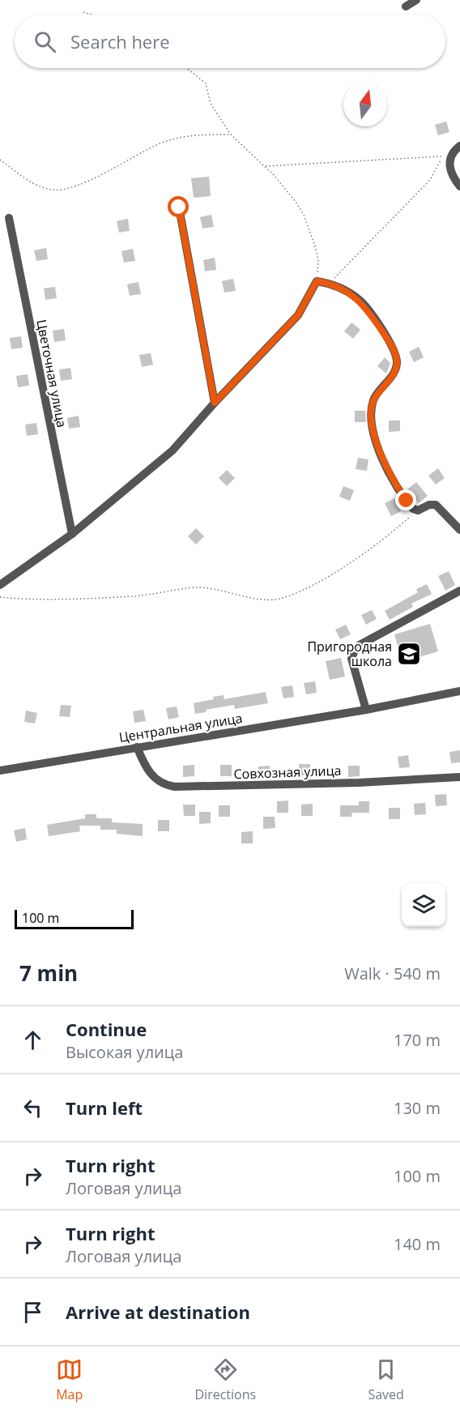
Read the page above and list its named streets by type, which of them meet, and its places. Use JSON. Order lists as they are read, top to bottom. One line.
{"streets":{"street":["Цветочная улица","Центральная улица","Совхозная улица"]},"crossings":[["Центральная улица","Совхозная улица"]],"places":{"school or university":["Пригородная школа"]},"scale_bar":"100 m","north":"top","page":{"search":"Search here","scale":"100 m","heading":["7 min","Walk · 540 m"],"list":[["Continue","Высокая улица","170 m"],["Turn left","130 m"],["Turn right","Логовая улица","100 m"],["Turn right","Логовая улица","140 m"],"Arrive at destination"],"nav":["Map","Directions","Saved"]}}
